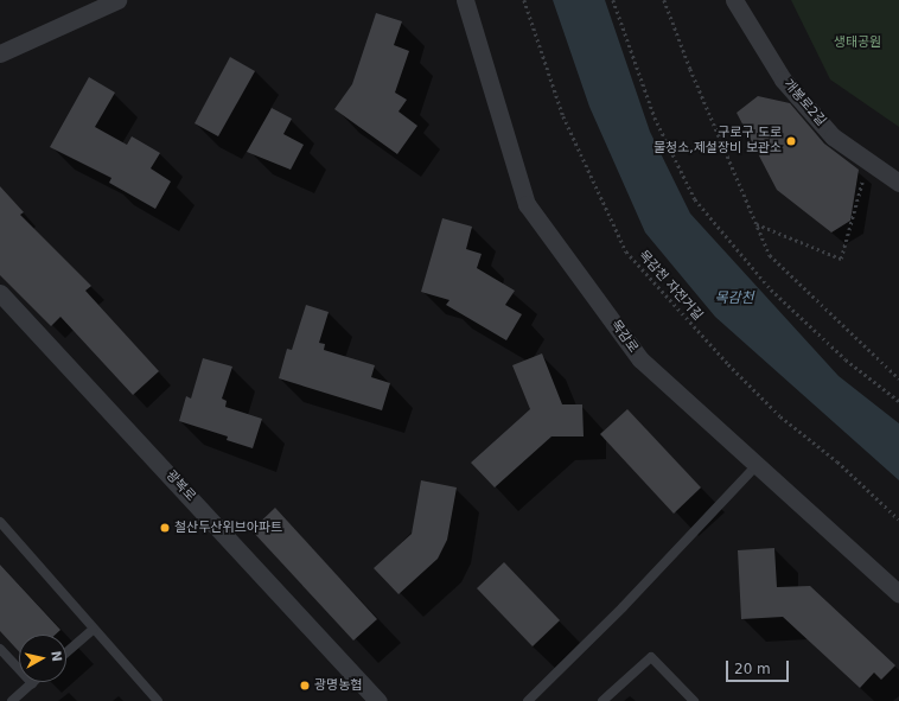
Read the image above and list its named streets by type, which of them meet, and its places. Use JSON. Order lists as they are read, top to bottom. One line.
{"streets":{"street":["개봉로2길","목감로","광복로"],"path":["목감천 자전거길"]},"water":["목감천"],"parks":["생태공원"],"places":["구로구 도로 물청소,제설장비 보관소","철산두산위브아파트","광명농협"],"scale_bar":"20 m","north":"right"}
